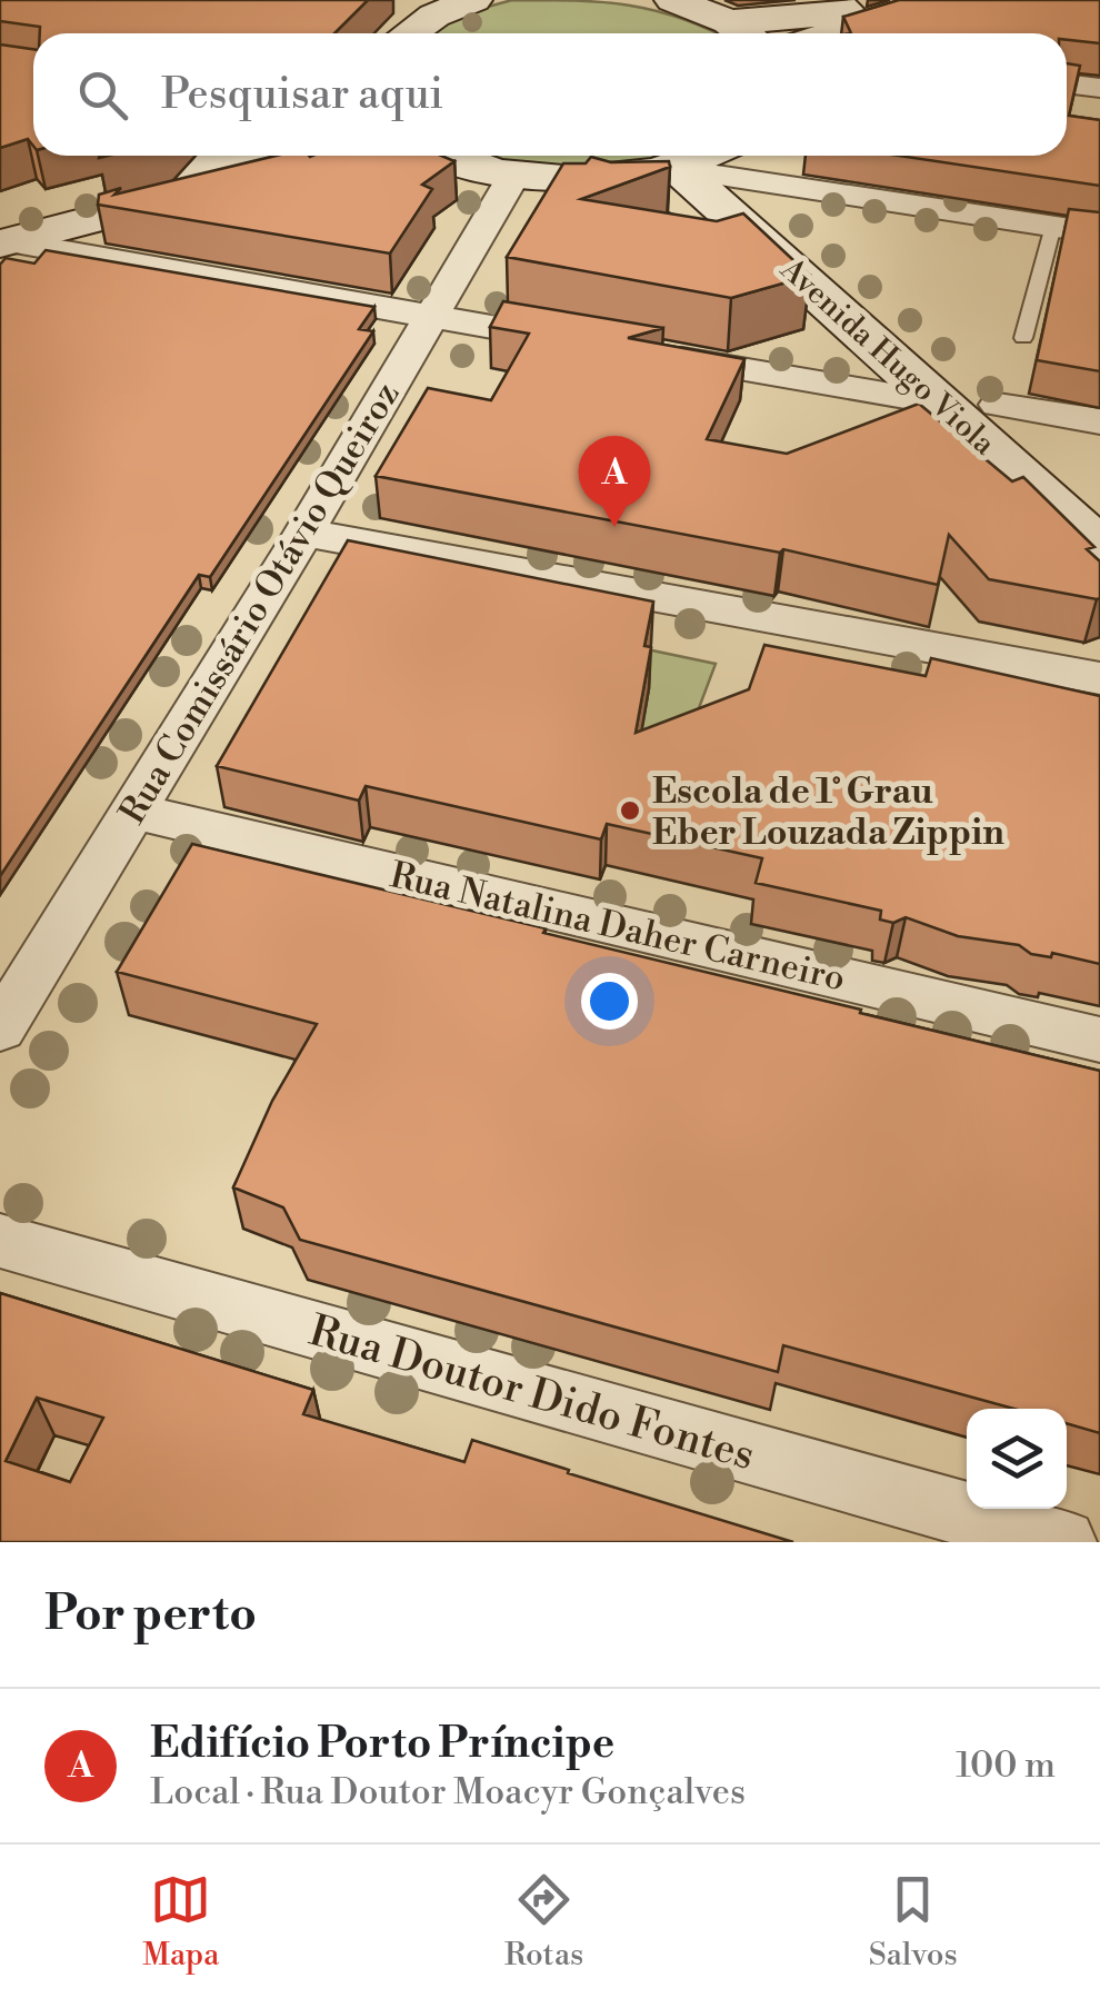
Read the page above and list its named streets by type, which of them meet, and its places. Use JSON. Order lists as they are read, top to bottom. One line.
{"streets":{"street":["Avenida Hugo Viola","Rua Comissário Otávio Queiroz","Rua Natalina Daher Carneiro","Rua Doutor Dido Fontes"]},"crossings":[["Rua Comissário Otávio Queiroz","Rua Natalina Daher Carneiro"]],"places":["Escola de 1˚ Grau Eber Louzada Zippin"],"page":{"search":"Pesquisar aqui","pins":"A","heading":"Por perto","list":[{"mark":"A","name":"Edifício Porto Príncipe","note":"Local · Rua Doutor Moacyr Gonçalves","value":"100 m"}],"nav":["Mapa","Rotas","Salvos"]}}
